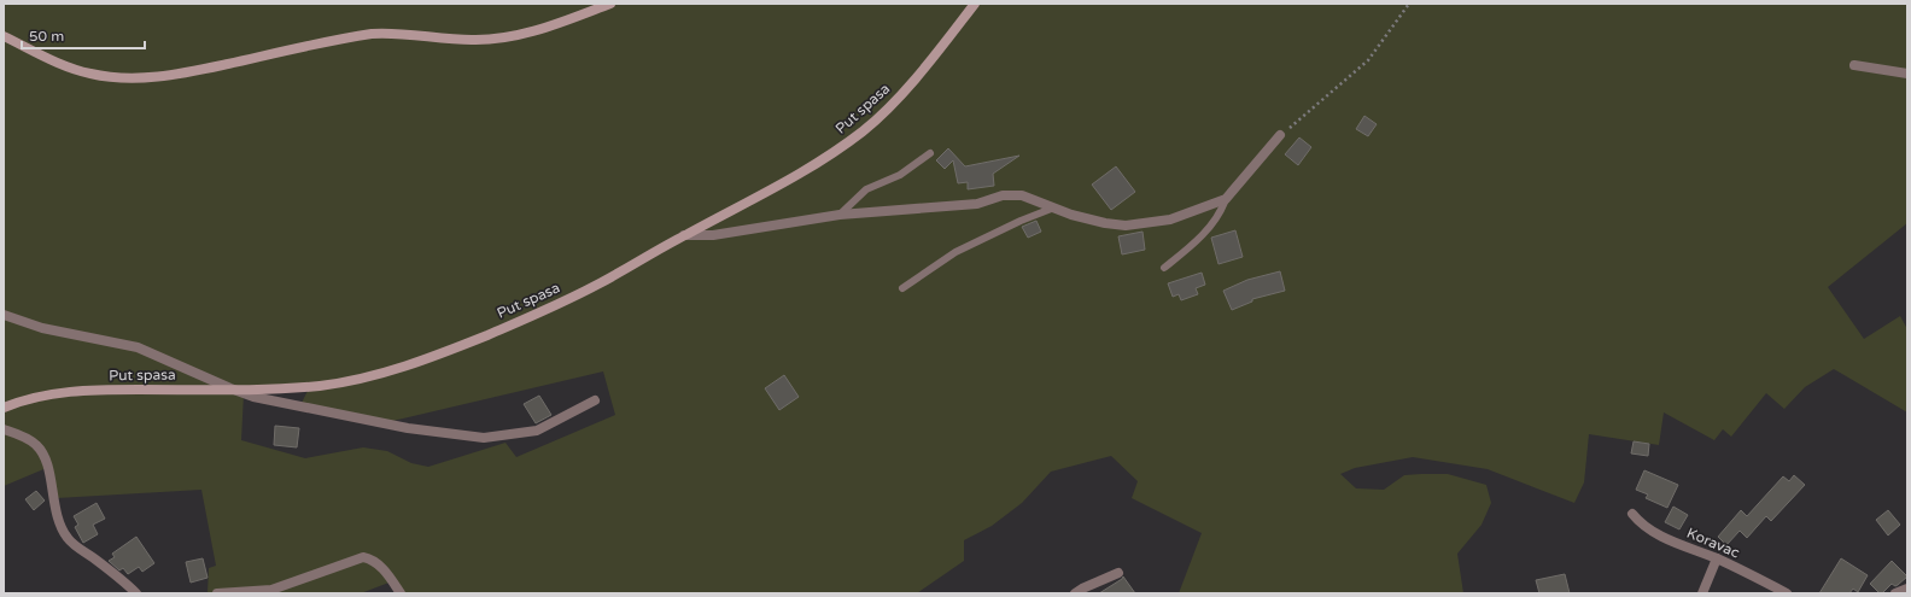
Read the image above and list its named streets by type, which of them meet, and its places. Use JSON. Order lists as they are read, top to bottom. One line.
{"streets":{"street":["Put spasa","Koravac"]},"scale_bar":"50 m"}
